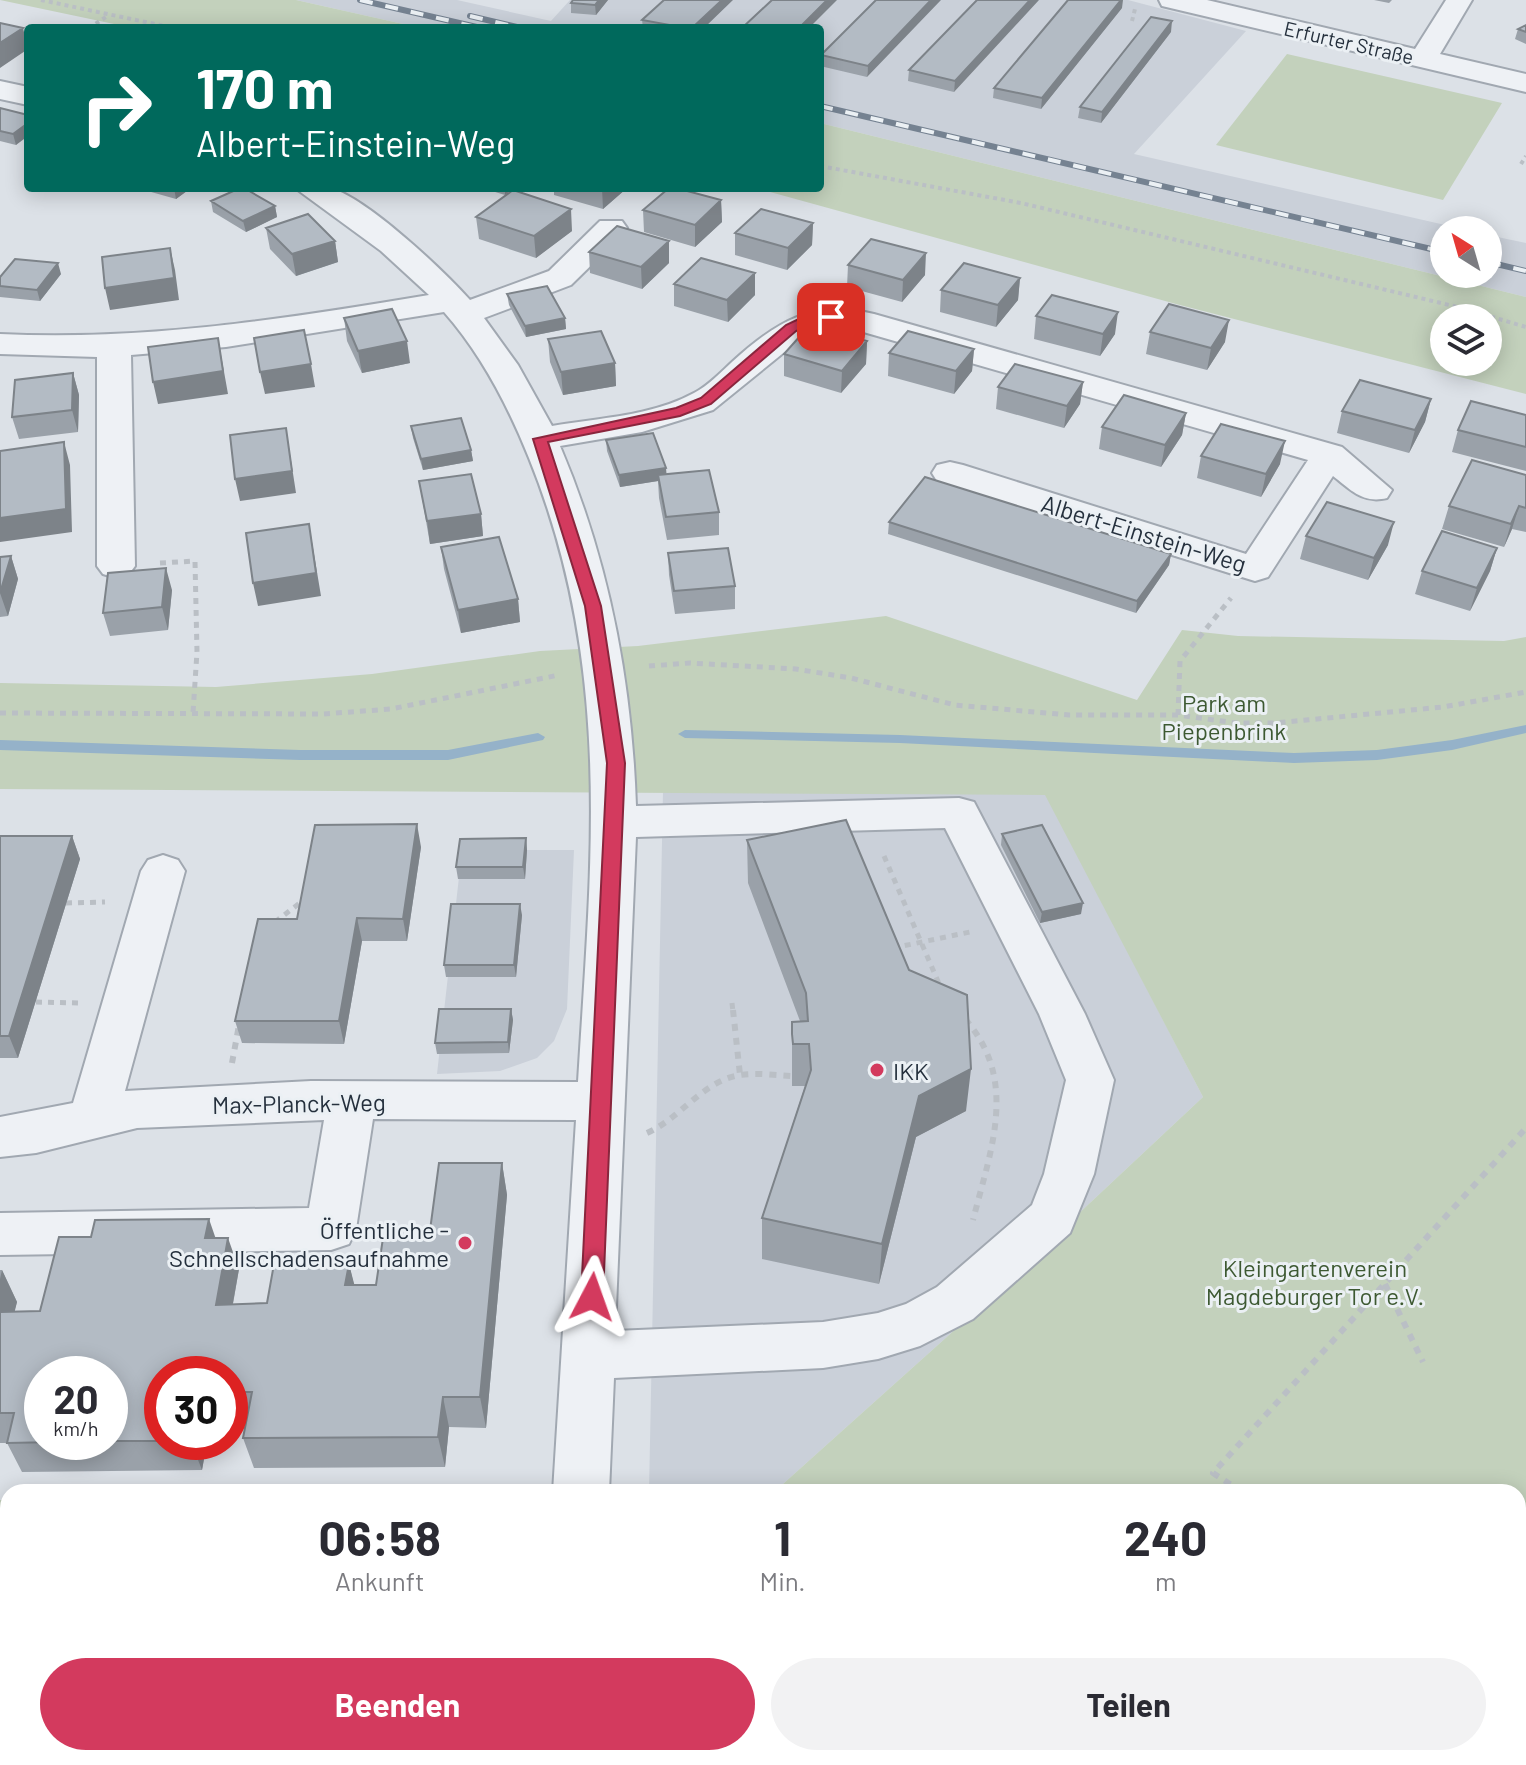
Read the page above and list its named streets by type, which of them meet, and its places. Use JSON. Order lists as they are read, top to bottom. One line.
{"streets":{"street":["Erfurter Straße","Albert-Einstein-Weg","Max-Planck-Weg"]},"parks":["Park am Piepenbrink","Kleingartenverein Magdeburger Tor e.V."],"places":["IKK","Öffentliche - Schnellschadensaufnahme"],"north":"top left","page":{"turn":["170 m","Albert-Einstein-Weg"],"speed":"20 km/h","limit":"30","eta":["06:58","Ankunft","1","Min.","240","m"],"buttons":["Beenden","Teilen"]}}
